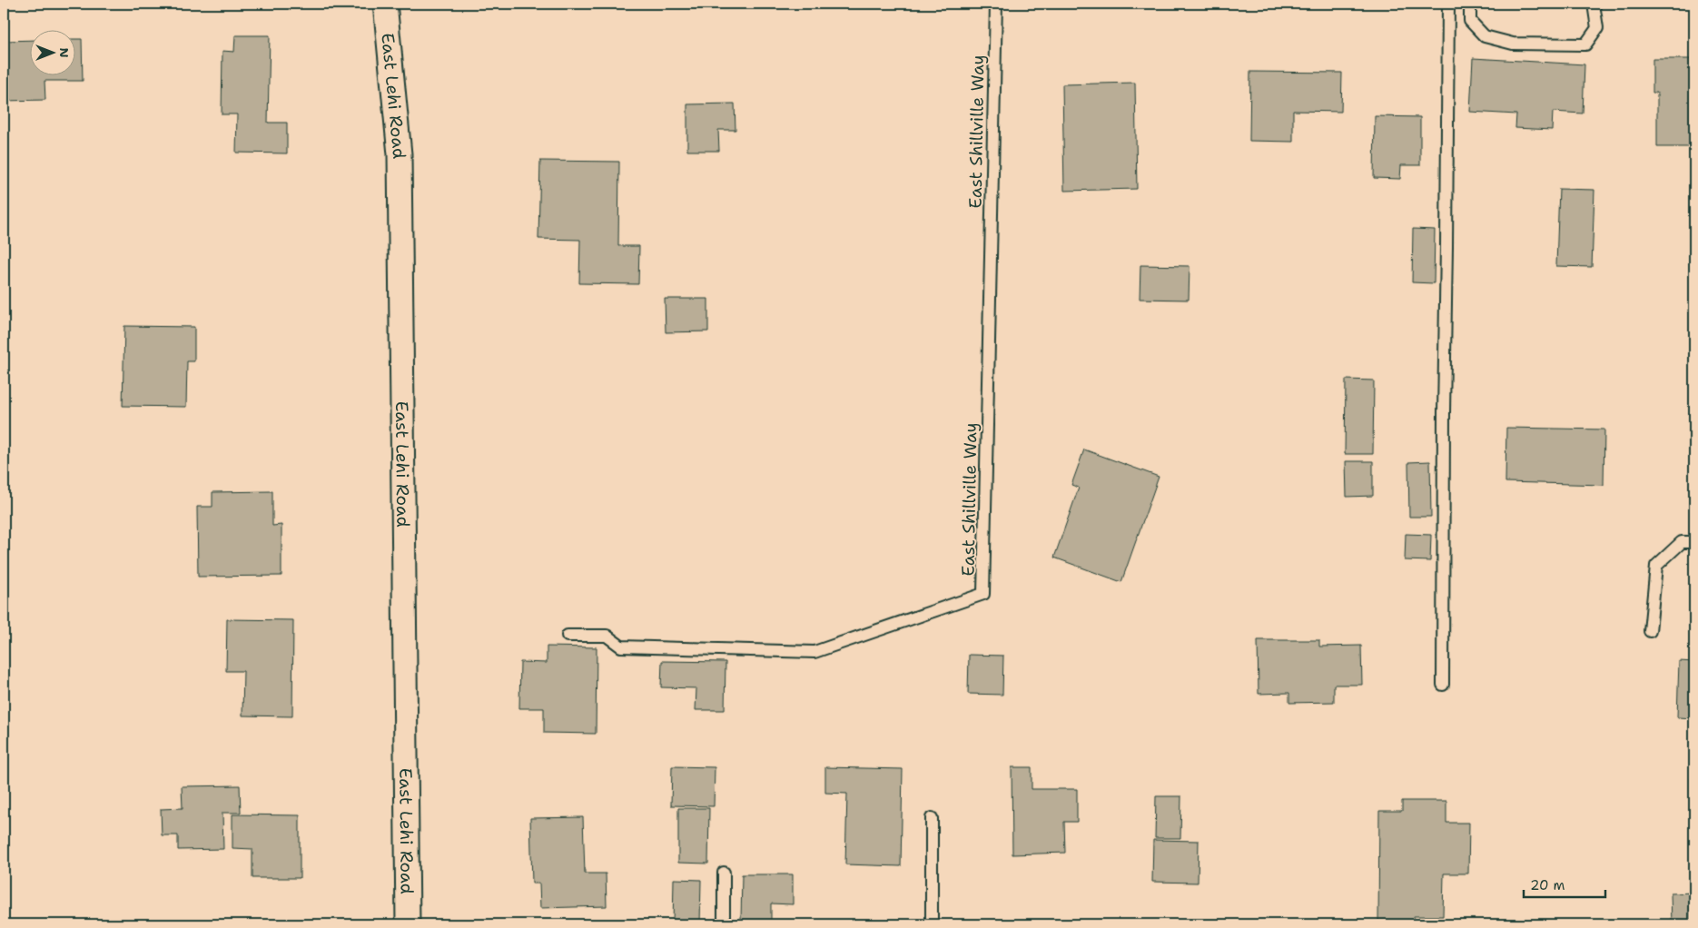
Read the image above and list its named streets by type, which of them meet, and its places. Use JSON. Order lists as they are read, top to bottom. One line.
{"streets":{"street":["East Lehi Road"],"lane":["East Shillville Way"]},"scale_bar":"20 m","north":"right"}
